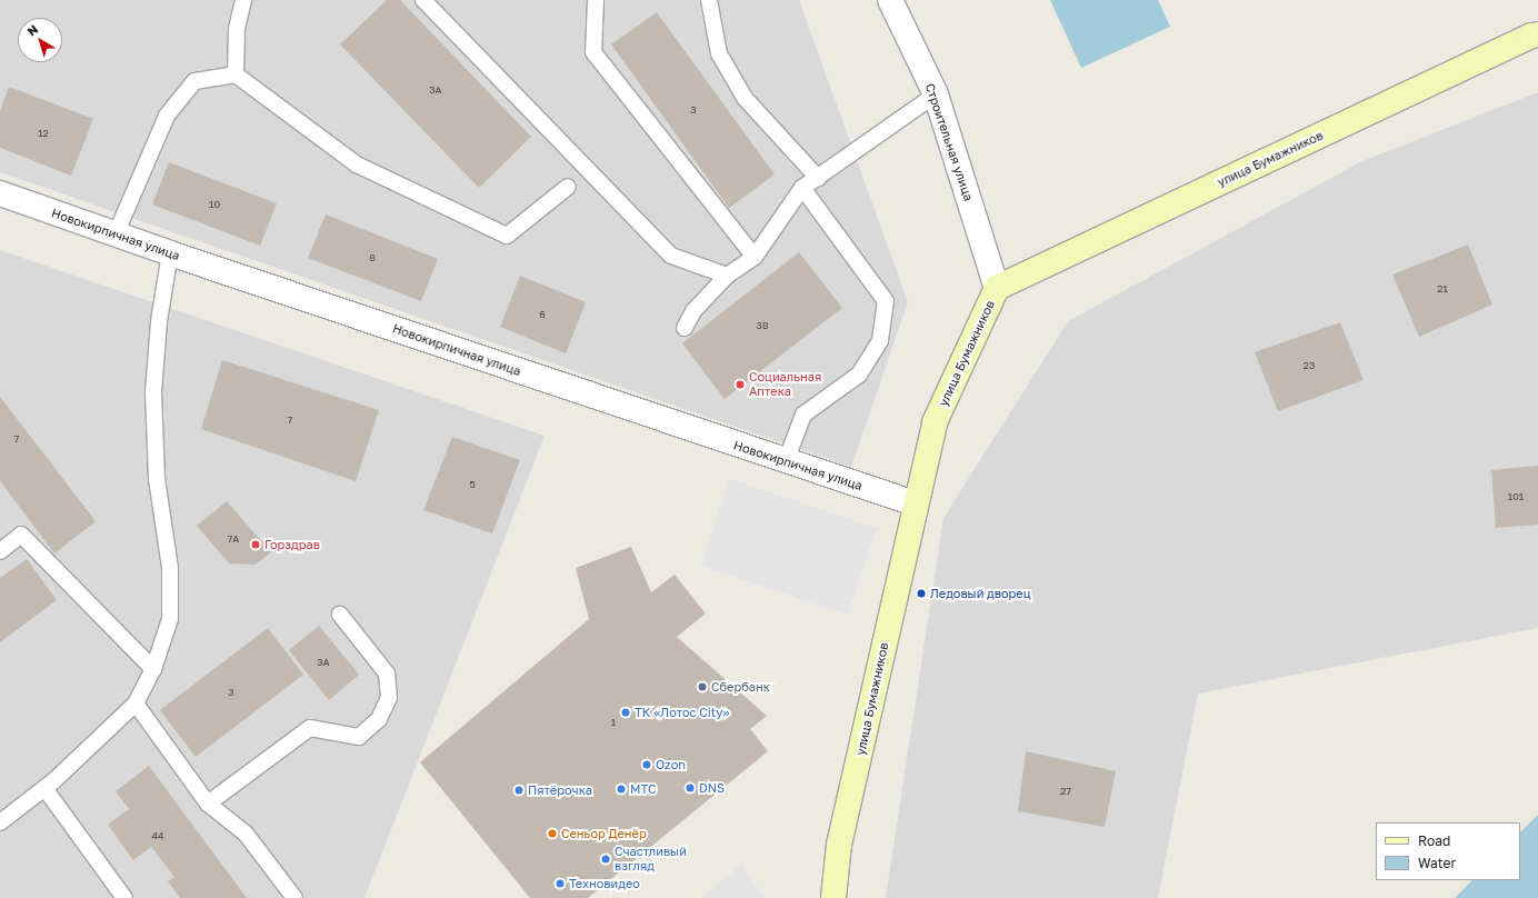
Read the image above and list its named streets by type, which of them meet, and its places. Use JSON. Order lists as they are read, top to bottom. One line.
{"streets":{"street":["Строительная улица","улица Бумажников","Новокирпичная улица"]},"crossings":[["Строительная улица","улица Бумажников"],["улица Бумажников","Новокирпичная улица"]],"places":["Социальная Аптека","Горздрав","Ледовый дворец","Сбербанк","ТК «Лотос City»","Ozon","DNS","МТС","Пятёрочка","Сеньор Денёр","Счастливый взгляд","Техновидео"],"house_numbers":["3А","3","12","10","8","21","6","38","23","7","7","5","101","7А","3А","3","1","27","44"],"legend":["Road","Water"],"north":"top left"}
